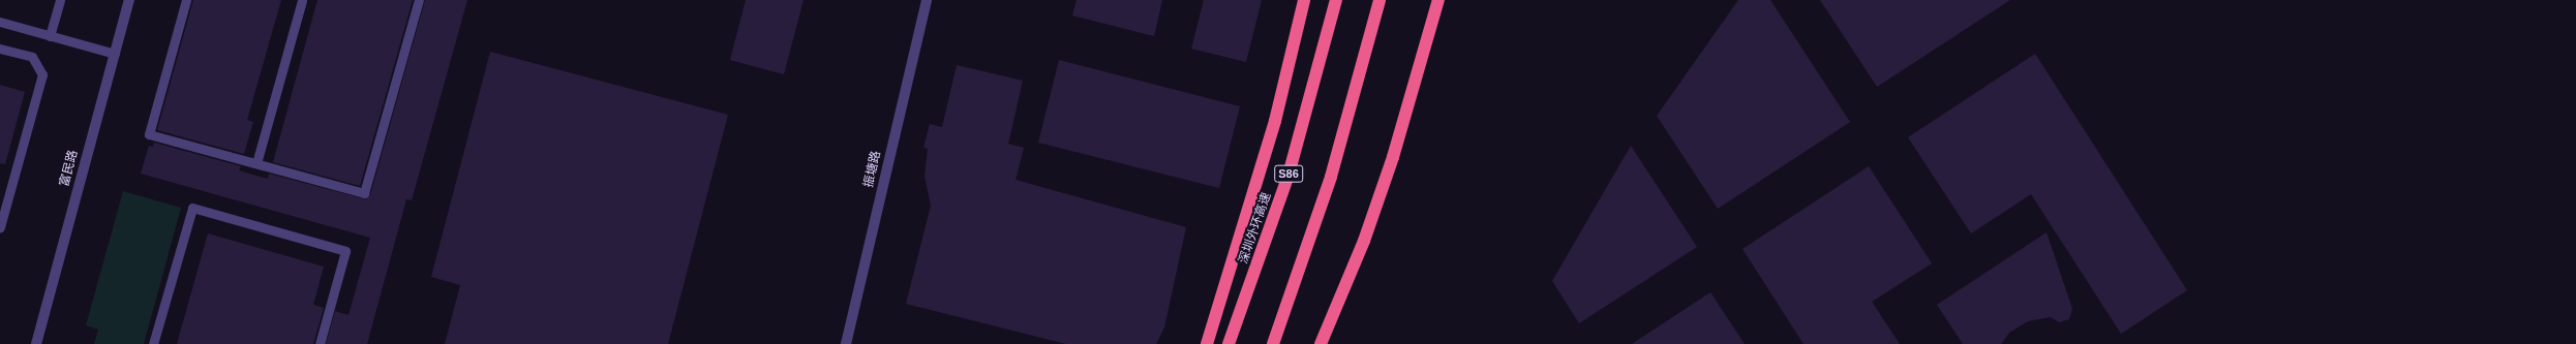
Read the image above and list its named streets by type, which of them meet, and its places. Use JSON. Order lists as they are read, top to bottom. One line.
{"streets":{"highway":["S86","深圳外环高速"],"street":["富民路","振塘路"]}}
